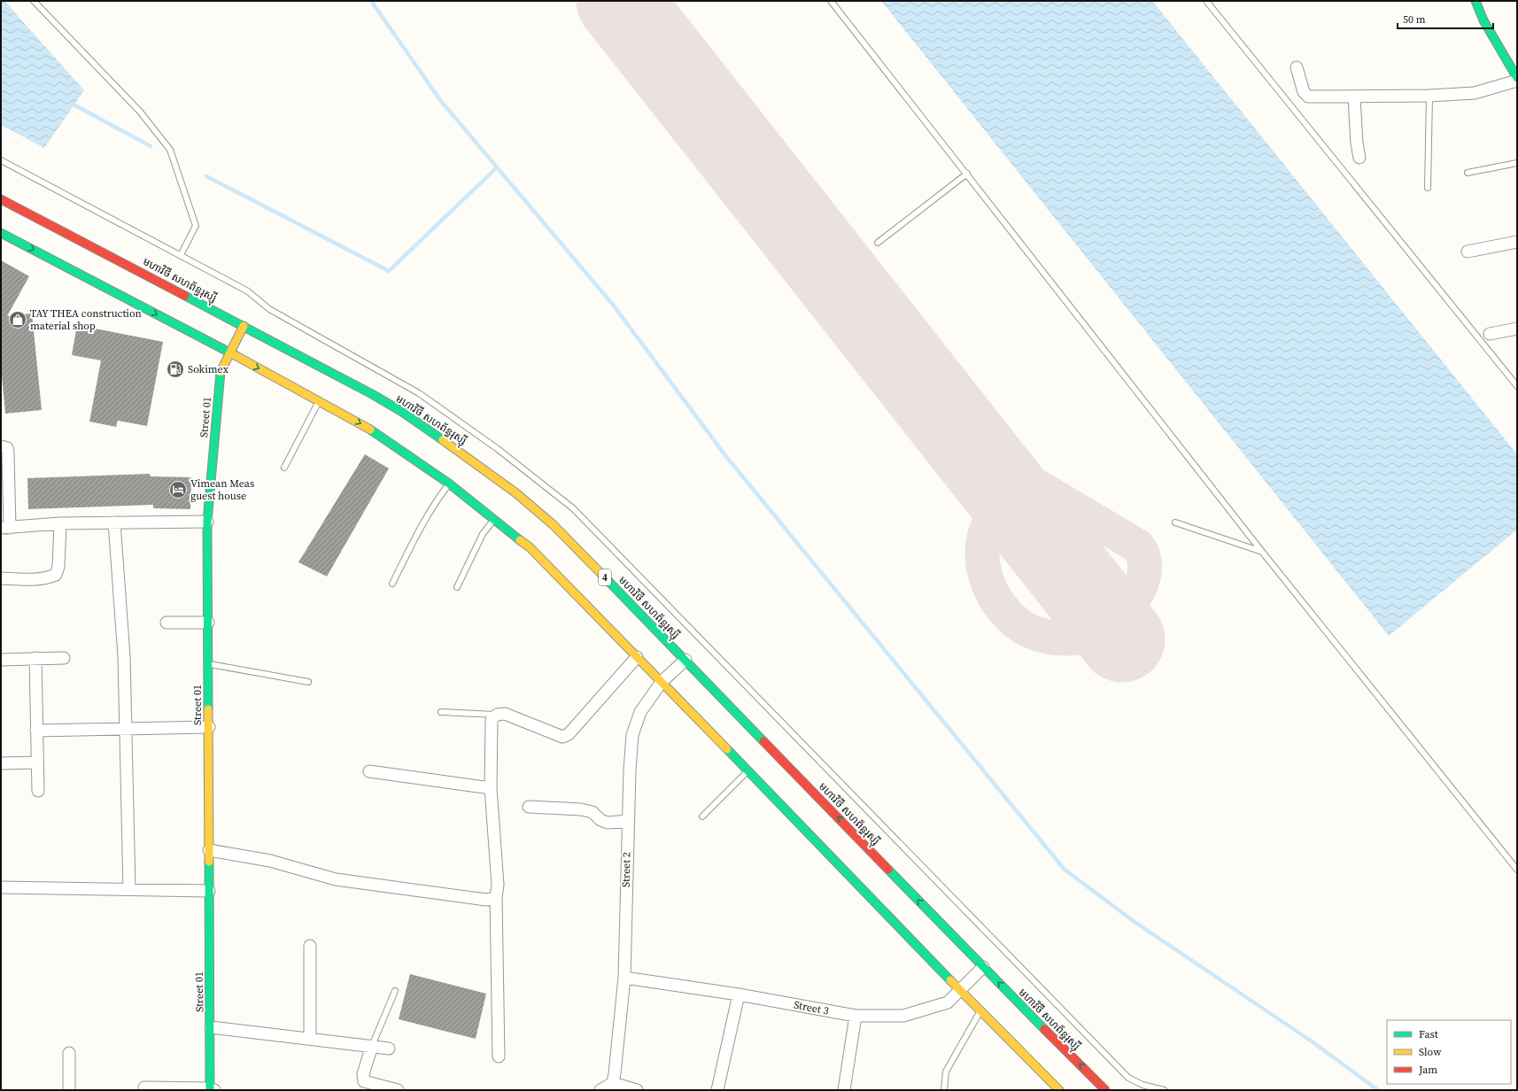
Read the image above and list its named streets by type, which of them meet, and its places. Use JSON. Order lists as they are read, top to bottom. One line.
{"streets":{"main road":["មហាវិថី សហព័ន្ធរុស្ស៊ី","Street 01","4"],"street":["Street 2","Street 3"]},"crossings":[["មហាវិថី សហព័ន្ធរុស្ស៊ី","Street 01"],["មហាវិថី សហព័ន្ធរុស្ស៊ី","Street 2"],["មហាវិថី សហព័ន្ធរុស្ស៊ី","Street 3"],["Street 2","Street 3"]],"places":{"shop":["TAY THEA construction material shop"],"fuel station":["Sokimex"],"hotel":["Vimean Meas guest house"]},"legend":["Fast","Slow","Jam"],"scale_bar":"50 m"}
